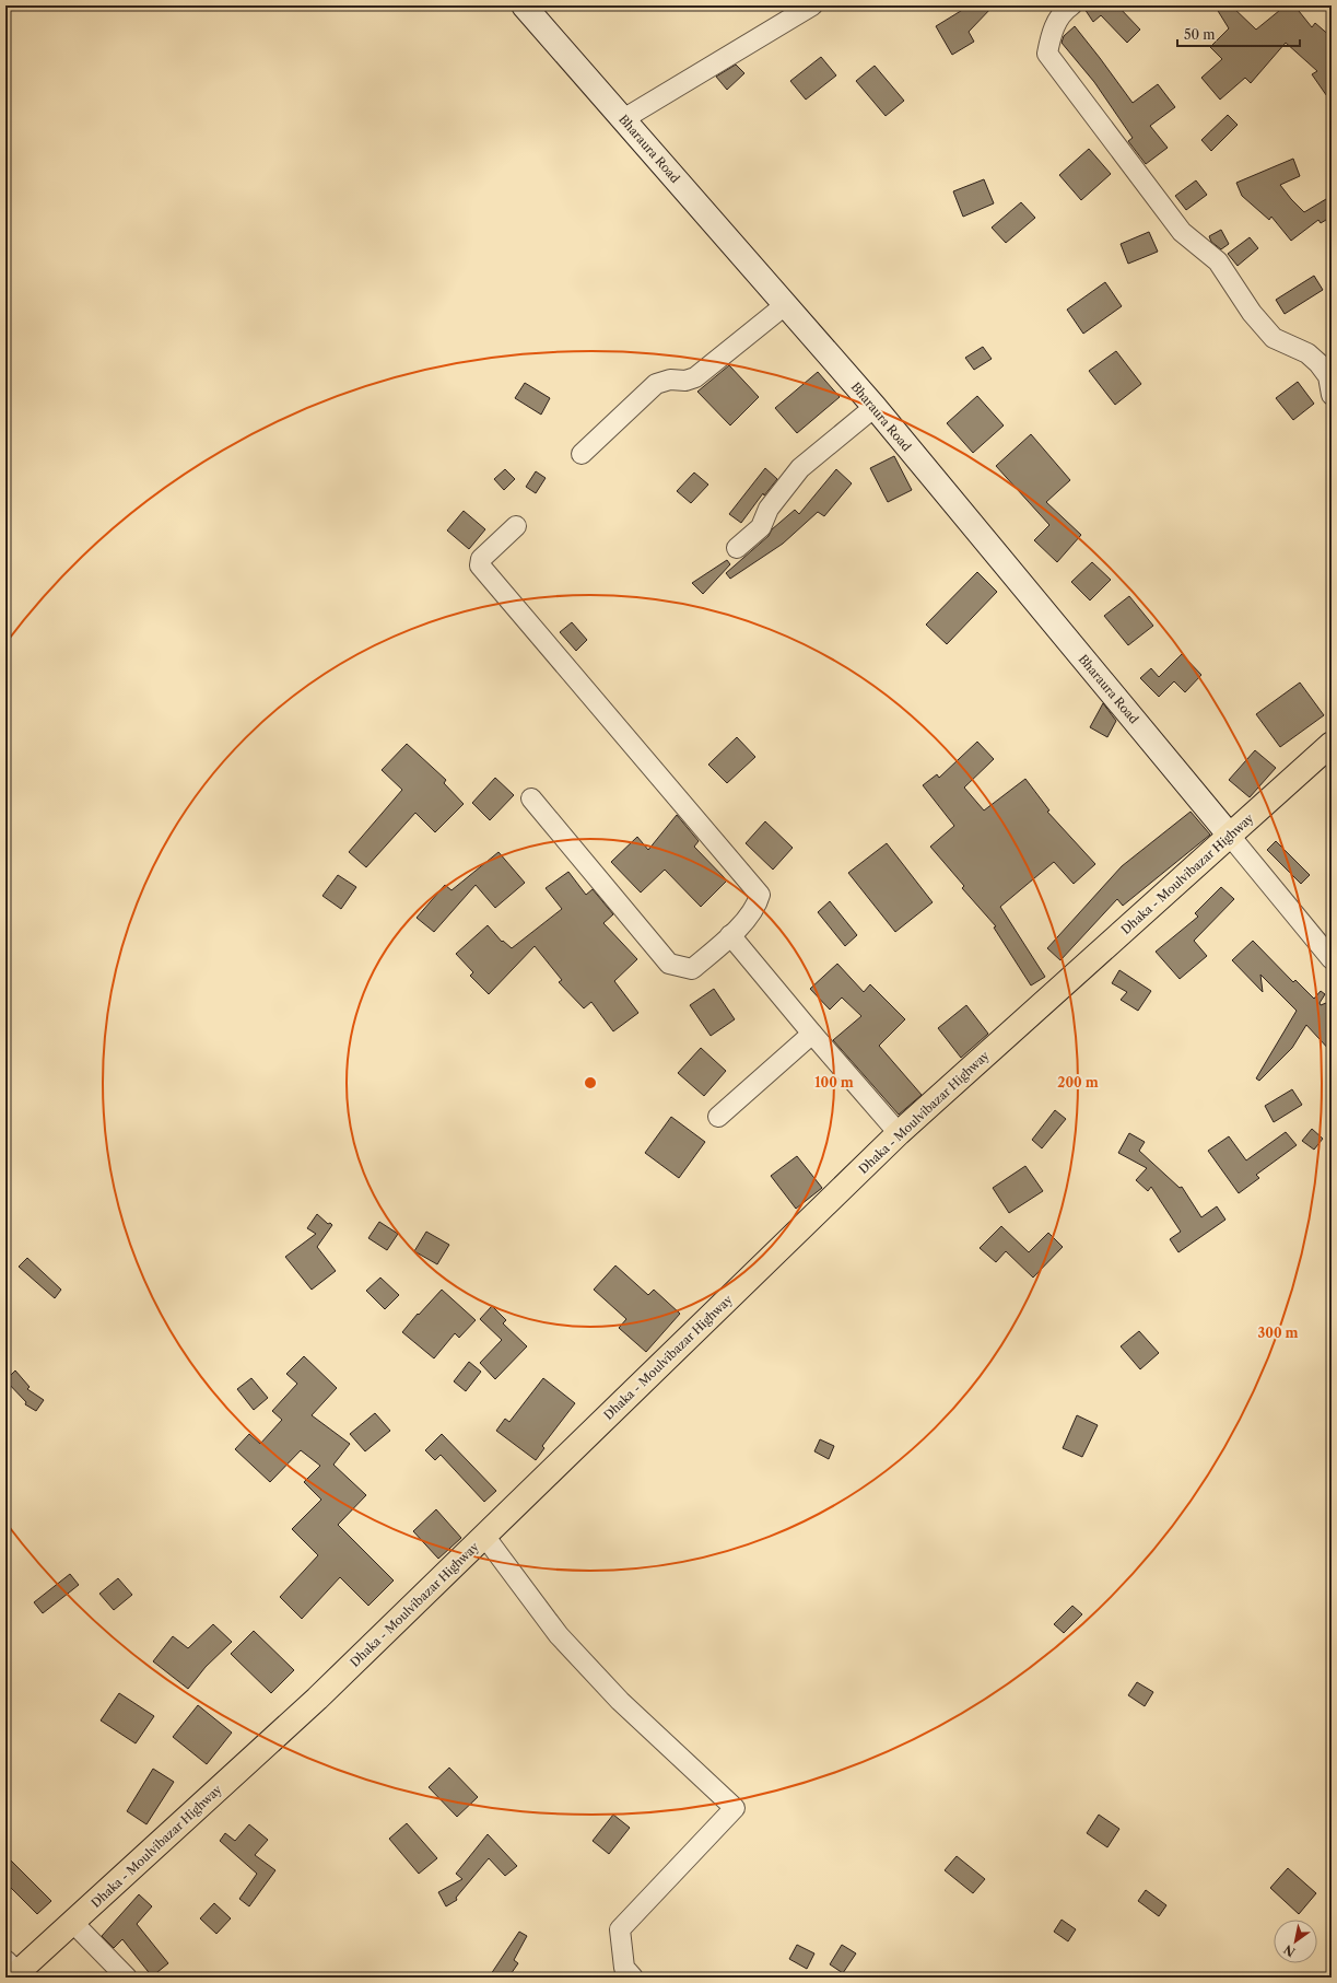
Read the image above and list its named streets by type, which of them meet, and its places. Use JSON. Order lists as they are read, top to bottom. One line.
{"streets":{"highway":["Dhaka - Moulvibazar Highway"],"main road":["Bharaura Road"]},"crossings":[["Bharaura Road","Dhaka - Moulvibazar Highway"]],"scale_bar":"50 m","north":"bottom left","rings":["100 m","200 m","300 m"]}
